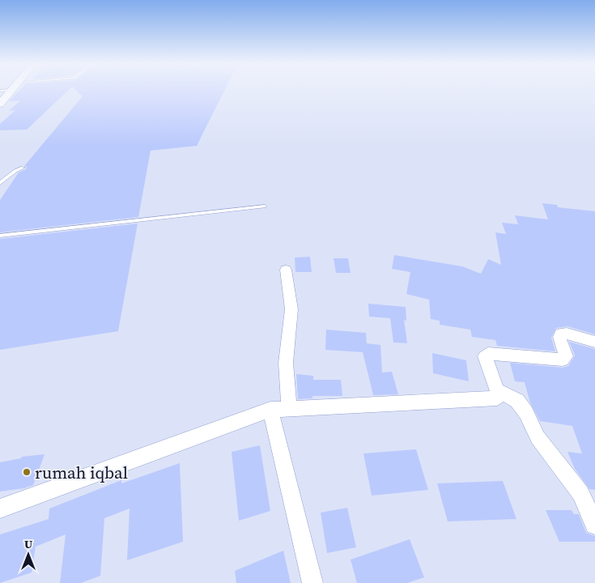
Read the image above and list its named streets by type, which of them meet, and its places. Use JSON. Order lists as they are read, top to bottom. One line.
{"places":["rumah iqbal"],"north":"top"}
